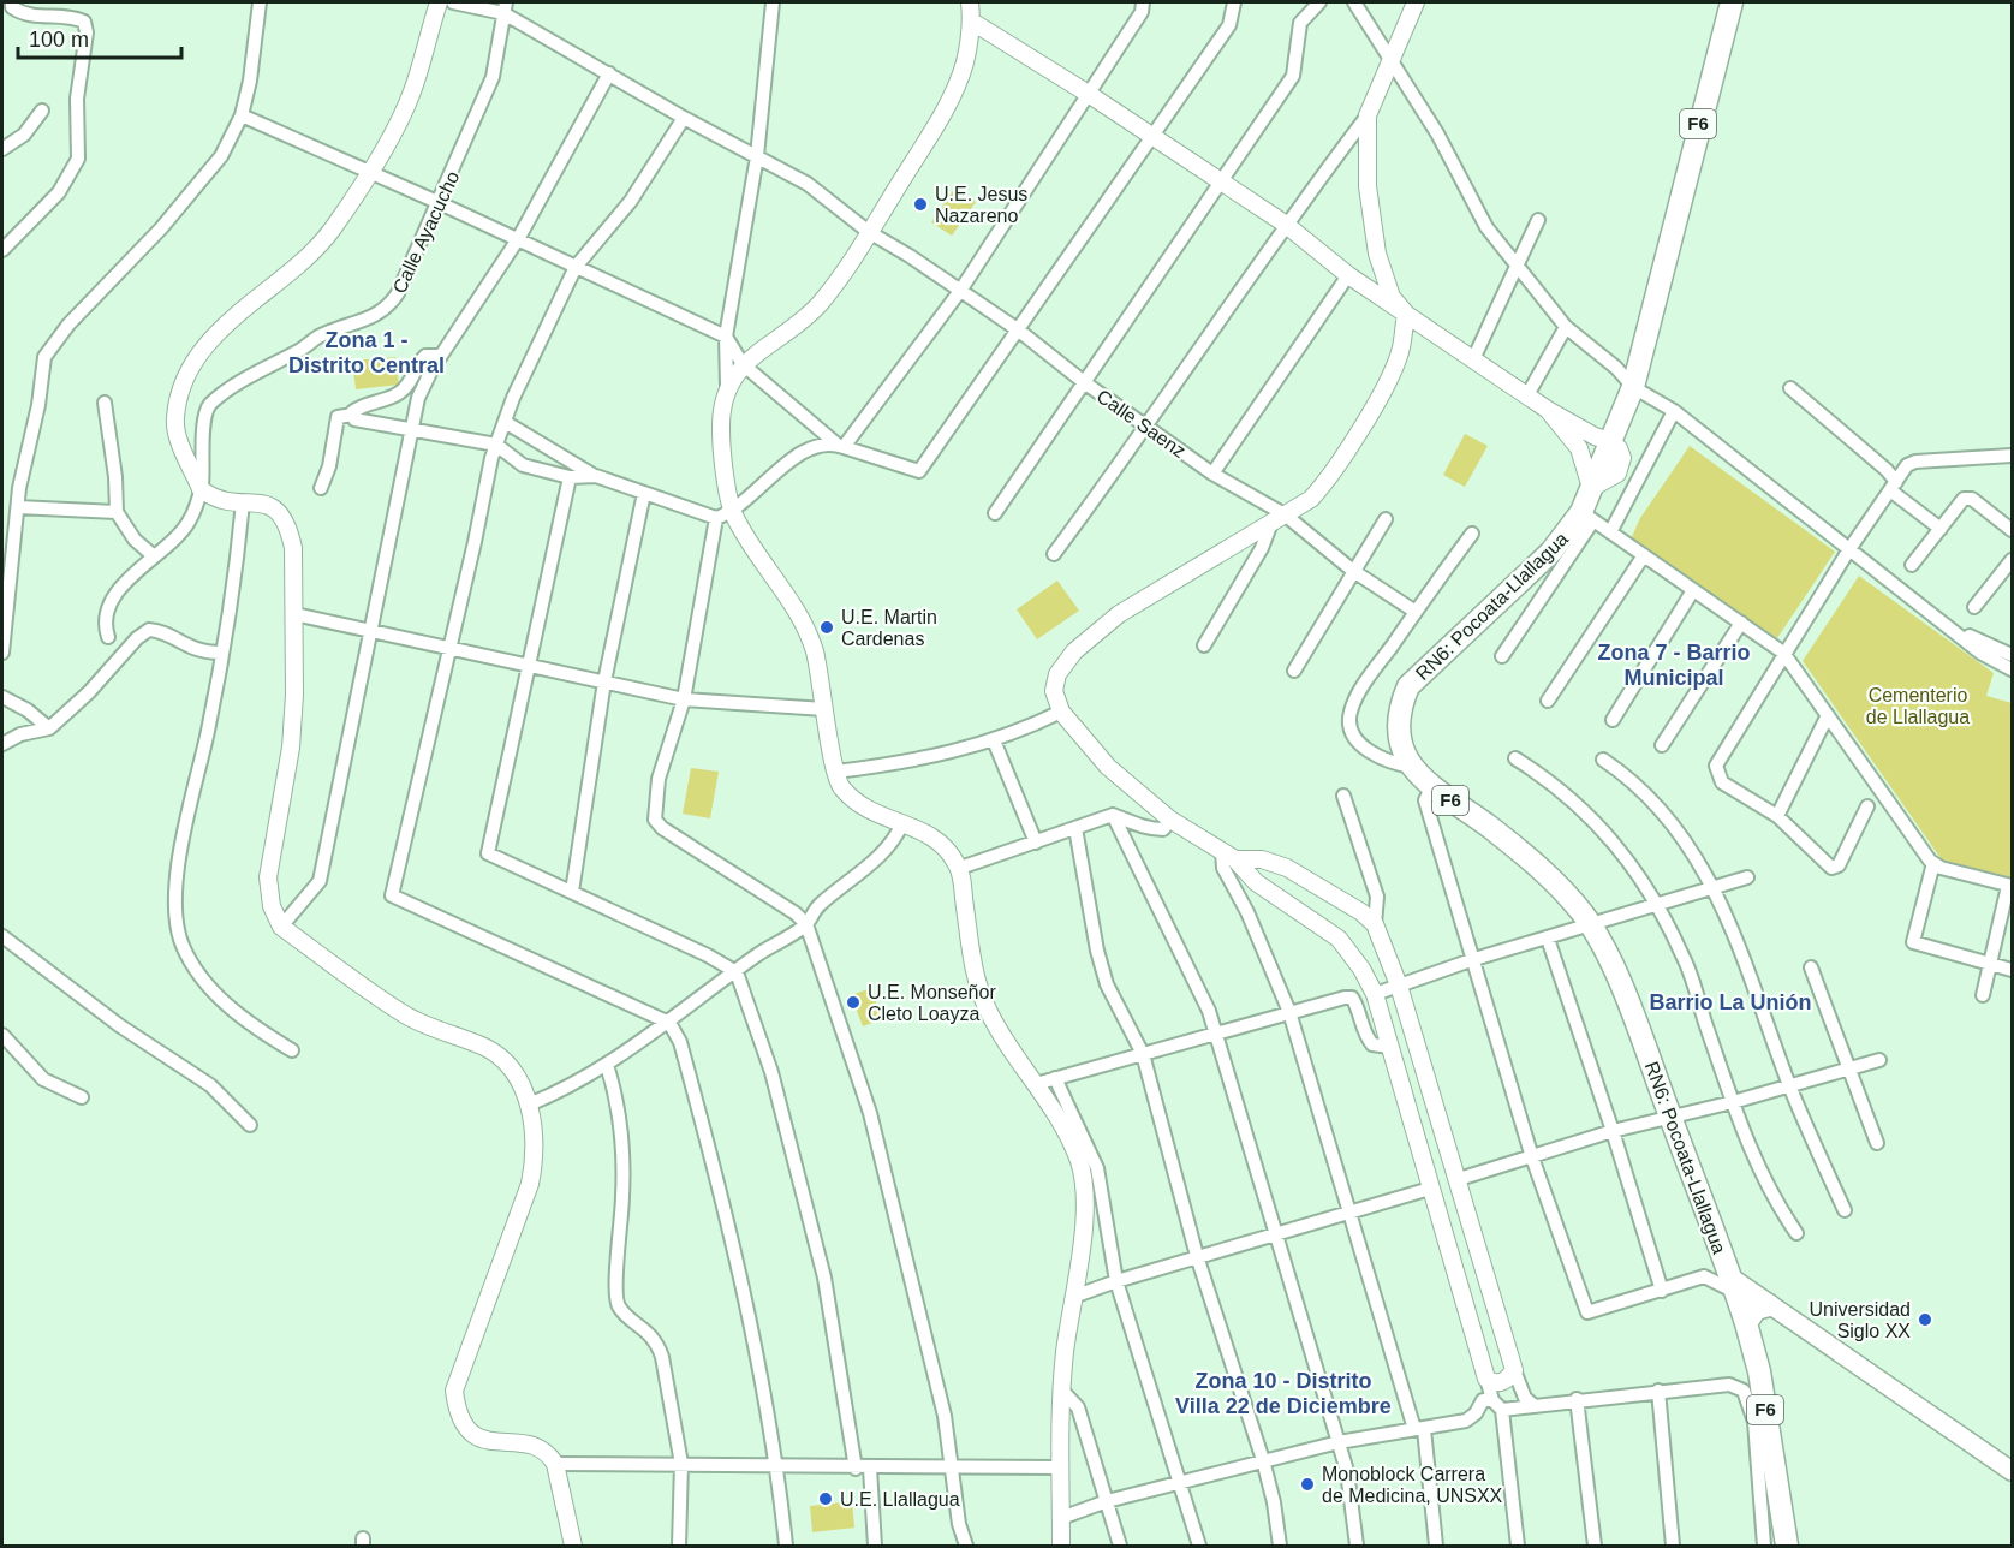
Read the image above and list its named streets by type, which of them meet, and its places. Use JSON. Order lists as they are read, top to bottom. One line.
{"streets":{"highway":["F6","RN6: Pocoata-Llallagua"],"street":["Calle Ayacucho","Calle Saenz"]},"crossings":[["Calle Ayacucho","Calle Saenz"]],"districts":["Zona 1 - Distrito Central","Zona 7 - Barrio Municipal","Barrio La Unión","Zona 10 - Distrito Villa 22 de Diciembre"],"parks":["Cementerio de Llallagua"],"places":["U.E. Jesus Nazareno","U.E. Martin Cardenas","U.E. Monseñor Cleto Loayza","Universidad Siglo XX","Monoblock Carrera de Medicina, UNSXX","U.E. Llallagua"],"scale_bar":"100 m"}
